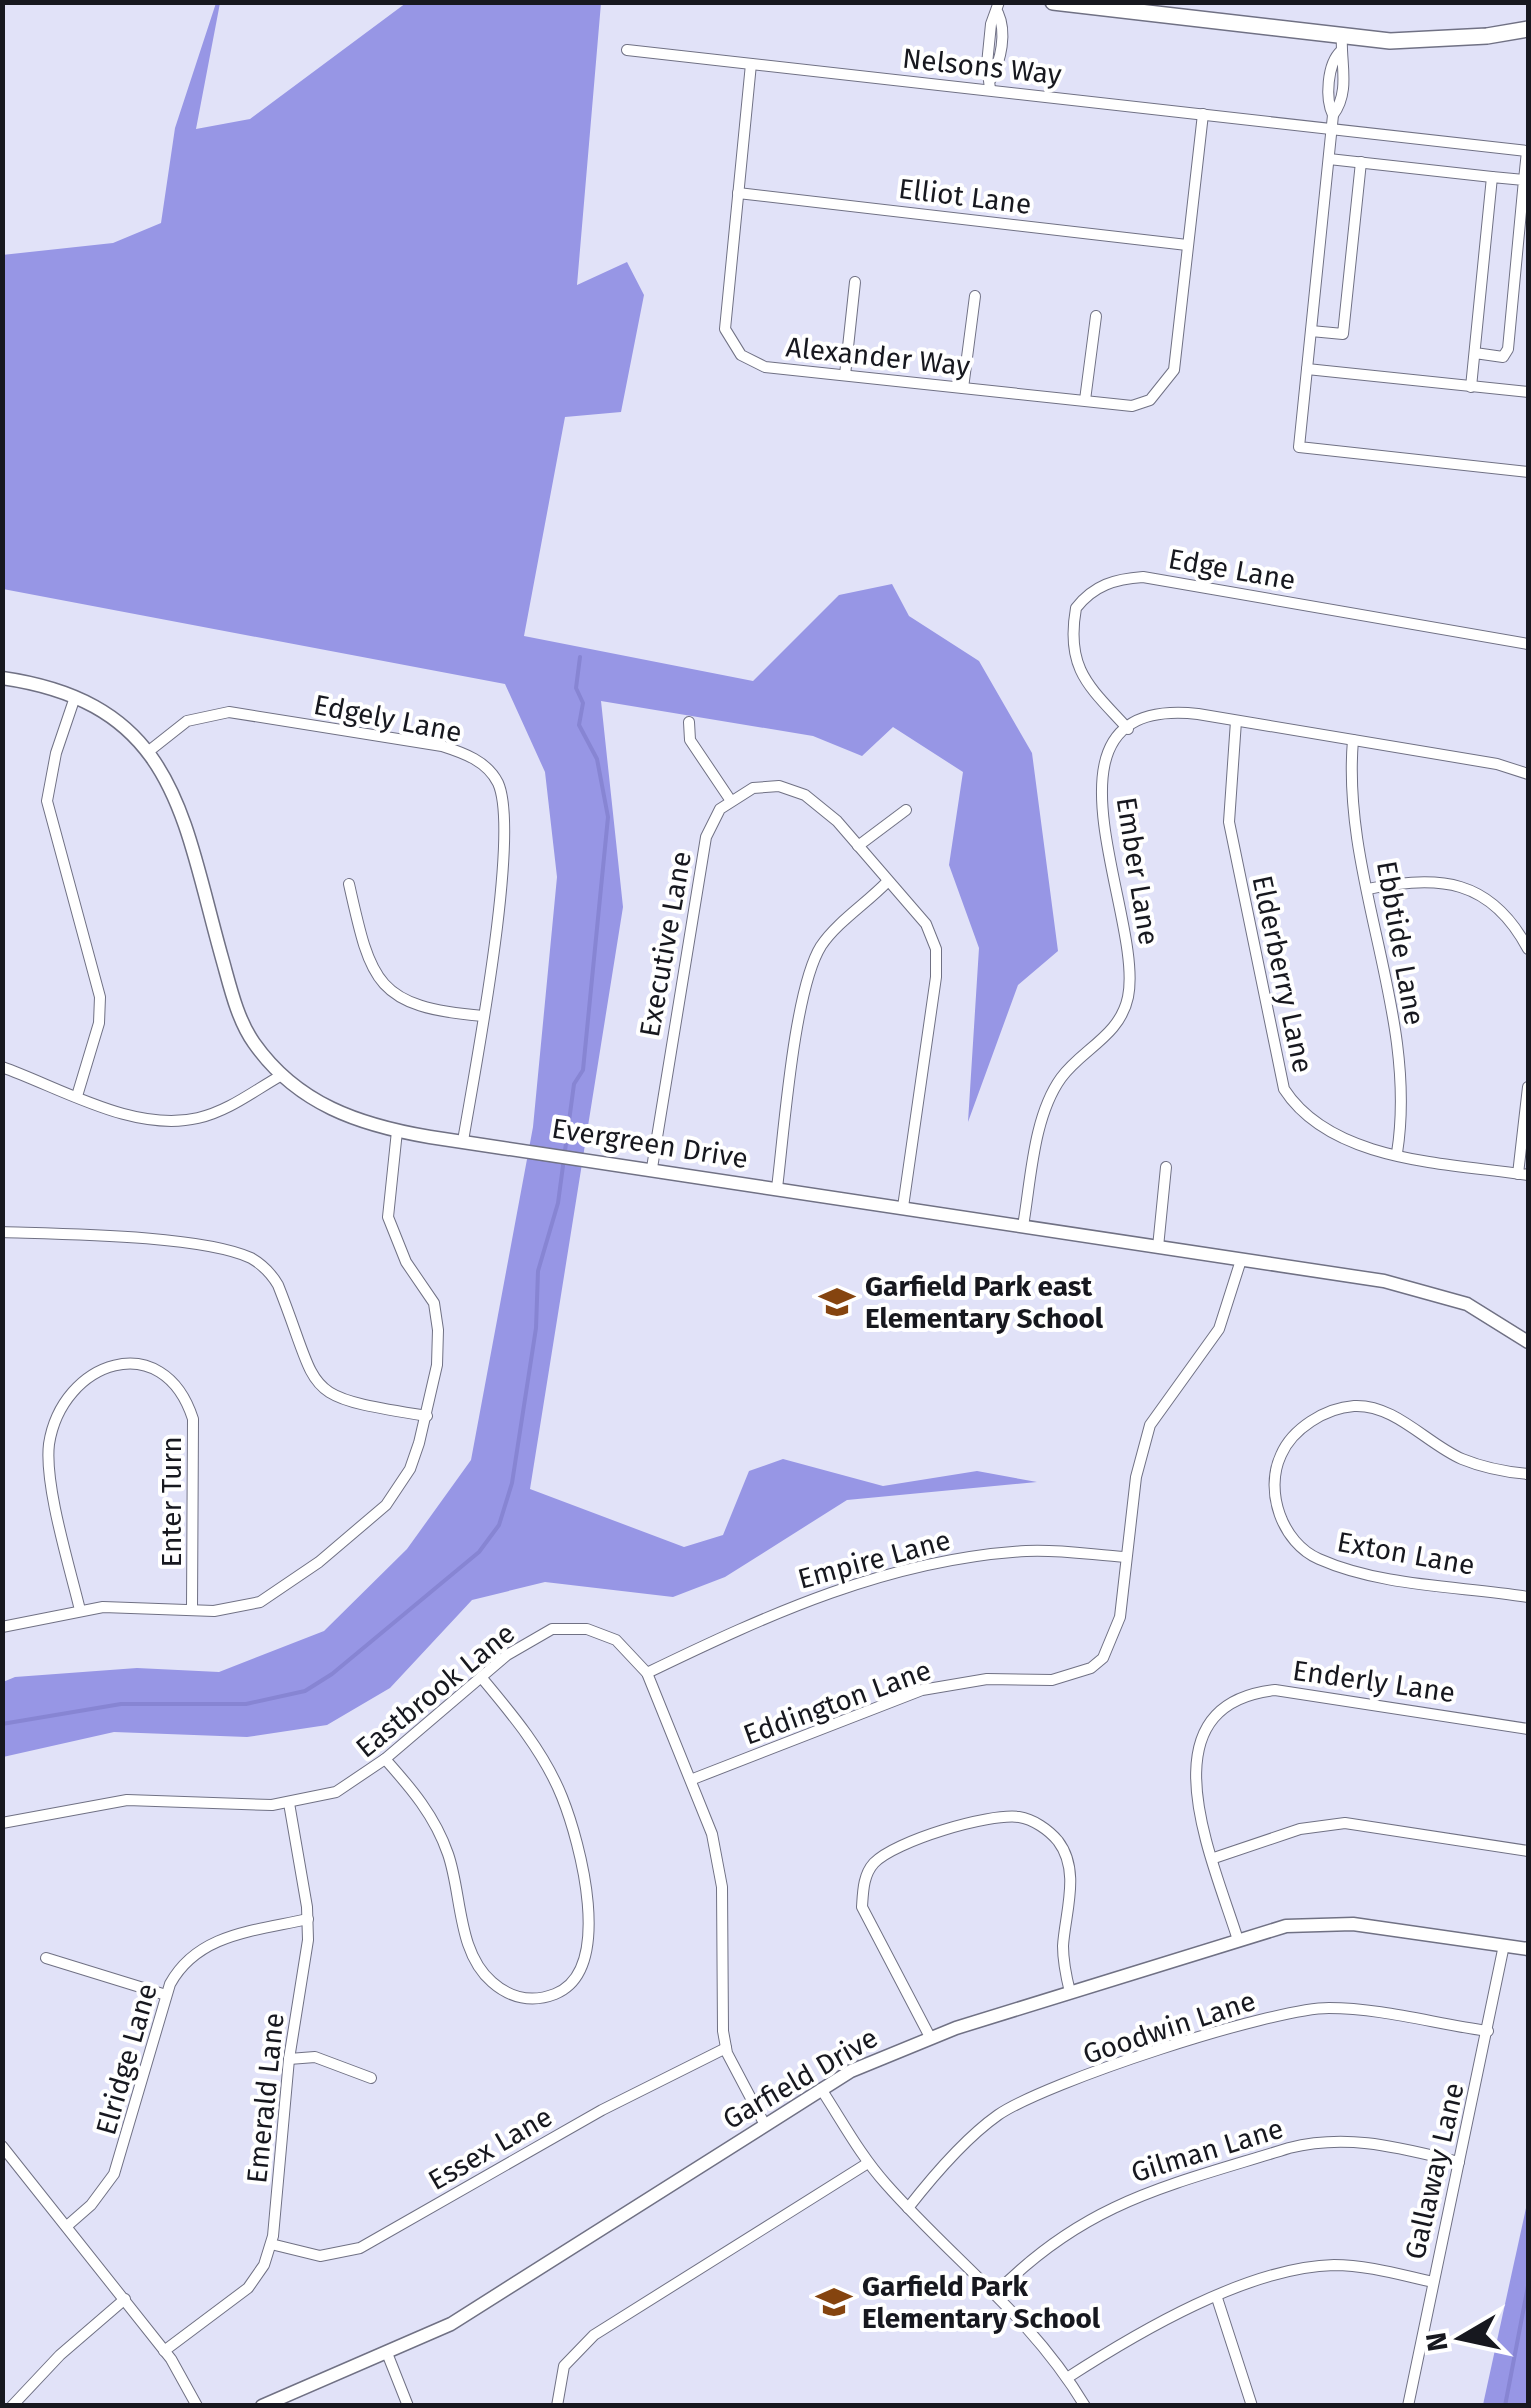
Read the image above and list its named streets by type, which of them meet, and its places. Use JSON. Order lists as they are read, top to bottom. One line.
{"streets":{"street":["Nelsons Way","Elliot Lane","Alexander Way","Edge Lane","Edgely Lane","Ember Lane","Ebbtide Lane","Executive Lane","Elderberry Lane","Evergreen Drive","Enter Turn","Exton Lane","Empire Lane","Enderly Lane","Eastbrook Lane","Eddington Lane","Goodwin Lane","Elridge Lane","Garfield Drive","Emerald Lane","Essex Lane","Gilman Lane","Gallaway Lane"]},"crossings":[["Nelsons Way","Alexander Way"],["Elliot Lane","Alexander Way"],["Edge Lane","Ember Lane"],["Edgely Lane","Evergreen Drive"],["Ember Lane","Evergreen Drive"],["Ebbtide Lane","Elderberry Lane"],["Executive Lane","Evergreen Drive"],["Evergreen Drive","Eddington Lane"],["Empire Lane","Eastbrook Lane"],["Empire Lane","Eddington Lane"],["Enderly Lane","Garfield Drive"],["Eastbrook Lane","Eddington Lane"],["Eastbrook Lane","Garfield Drive"],["Eastbrook Lane","Emerald Lane"],["Eastbrook Lane","Essex Lane"],["Goodwin Lane","Gallaway Lane"],["Elridge Lane","Emerald Lane"],["Garfield Drive","Gallaway Lane"],["Emerald Lane","Essex Lane"],["Gilman Lane","Gallaway Lane"]],"places":{"school or university":["Garfield Park east Elementary School","Garfield Park Elementary School"]},"north":"left"}
